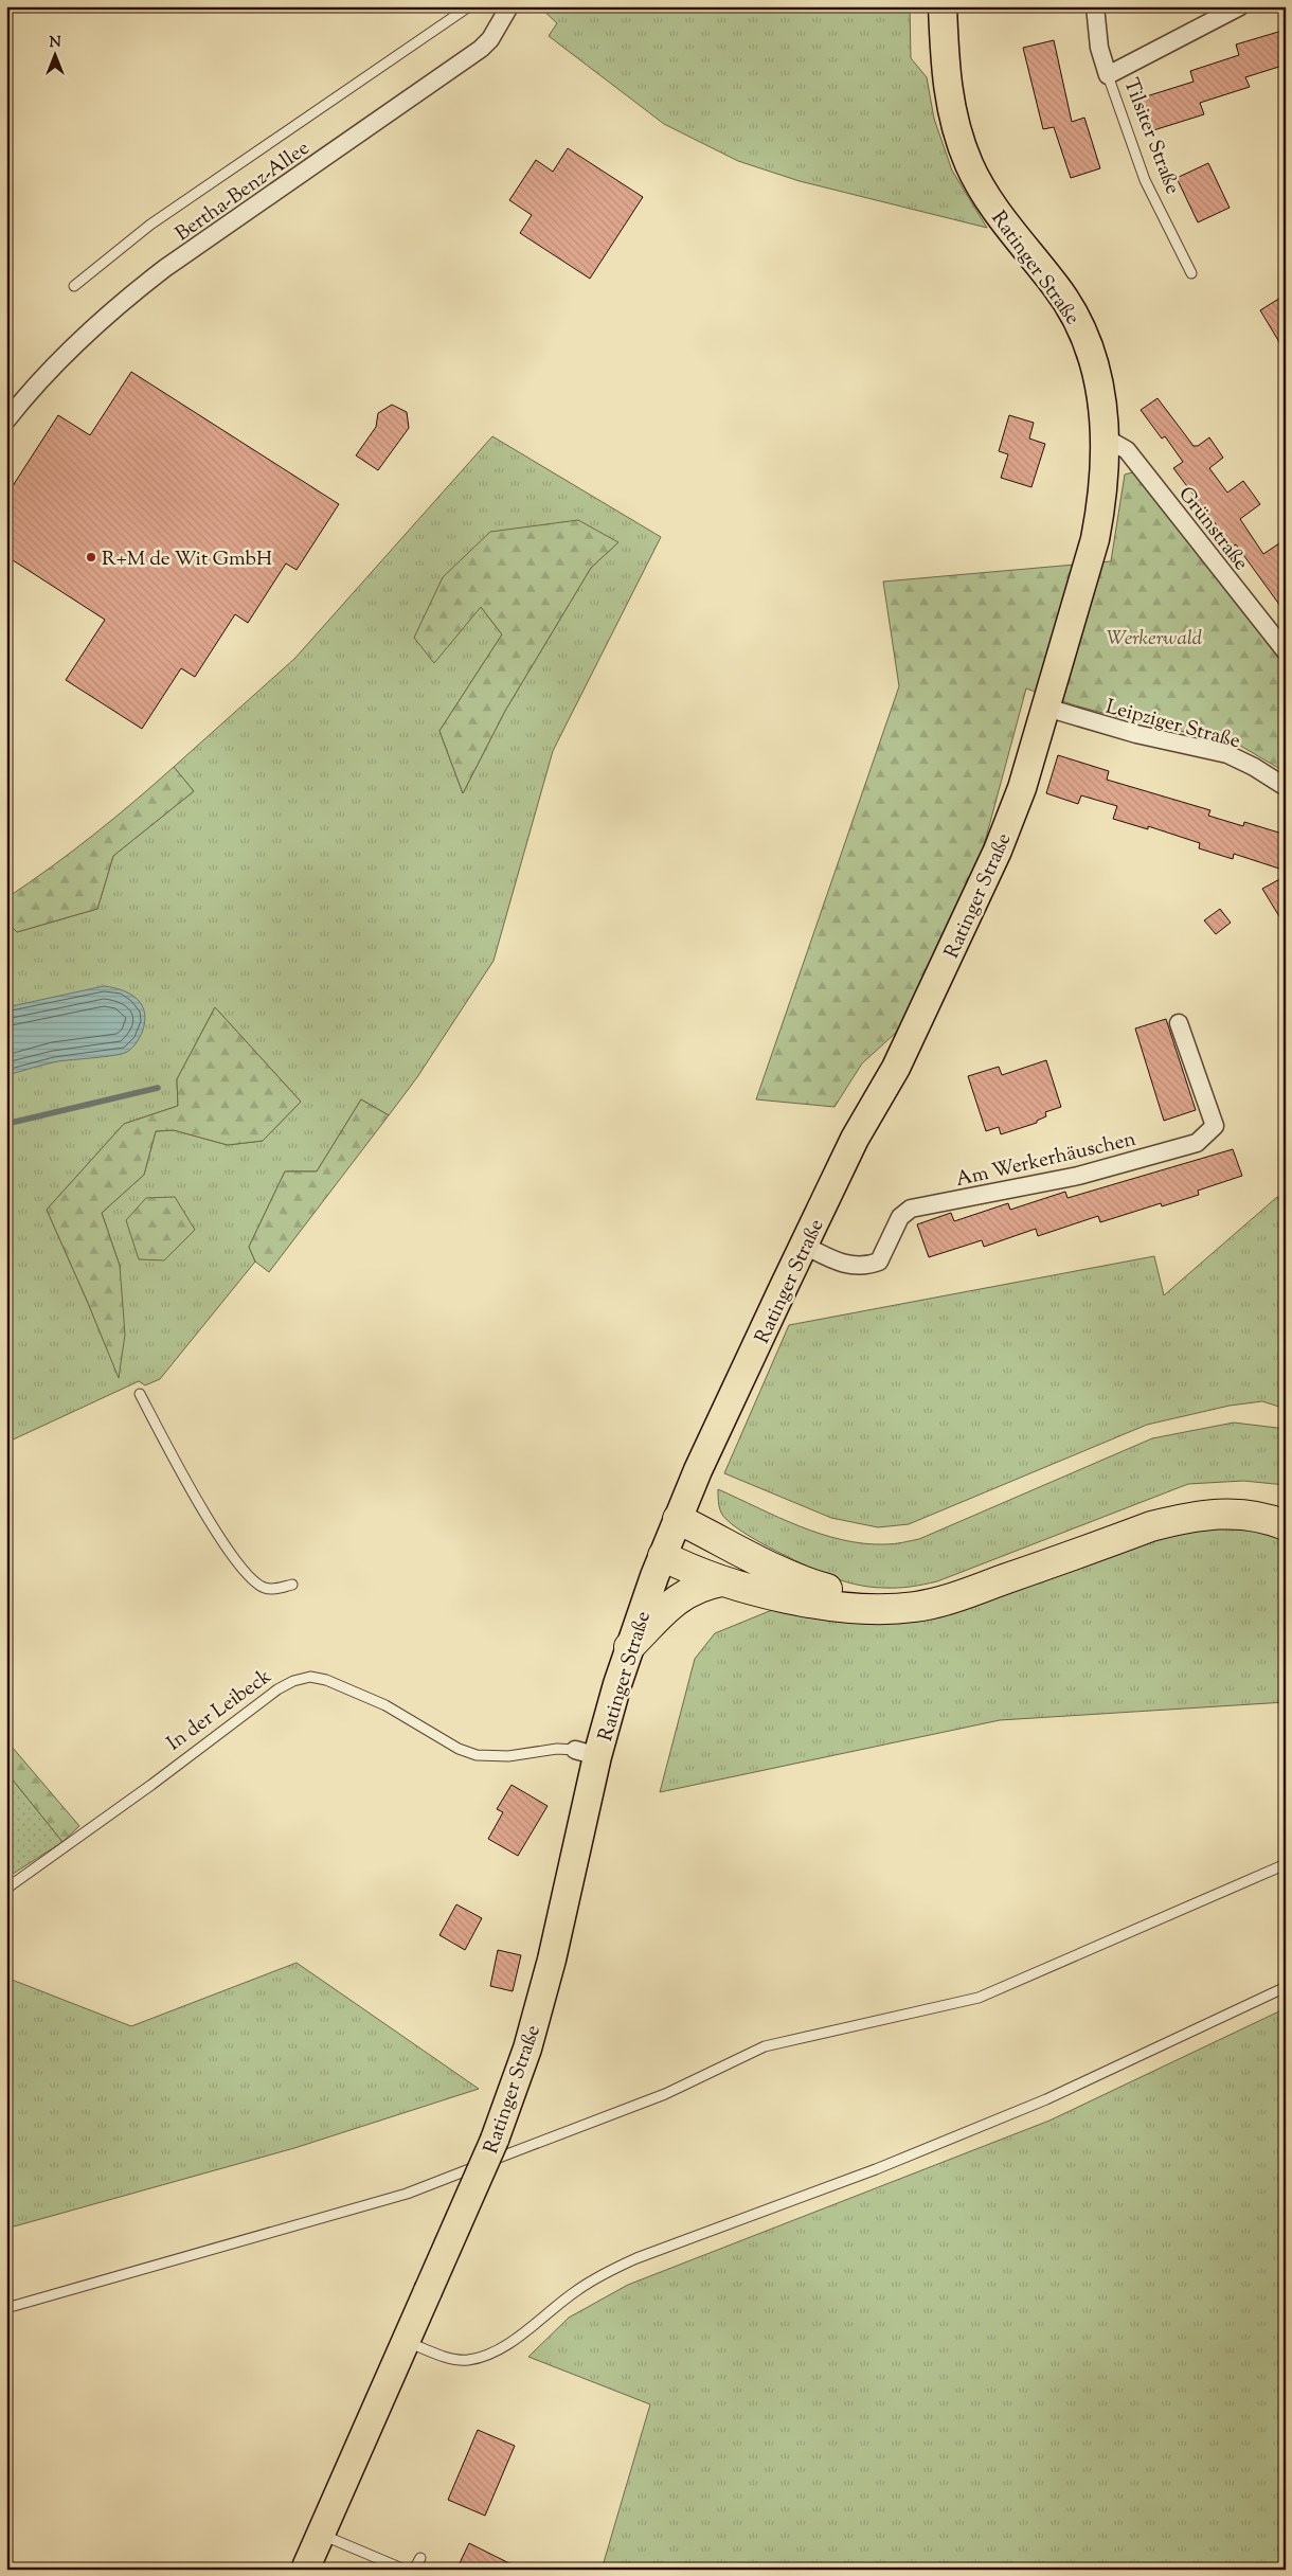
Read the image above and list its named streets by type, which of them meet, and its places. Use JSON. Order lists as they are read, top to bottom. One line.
{"streets":{"main road":["Ratinger Straße"],"street":["Tilsiter Straße","Bertha-Benz-Allee","Grünstraße","Leipziger Straße","Am Werkerhäuschen"],"lane":["In der Leibeck"]},"crossings":[["Ratinger Straße","Grünstraße"],["Ratinger Straße","Leipziger Straße"],["Ratinger Straße","Am Werkerhäuschen"],["Ratinger Straße","In der Leibeck"]],"parks":["Werkerwald"],"places":["R+M de Wit GmbH"],"north":"top"}
